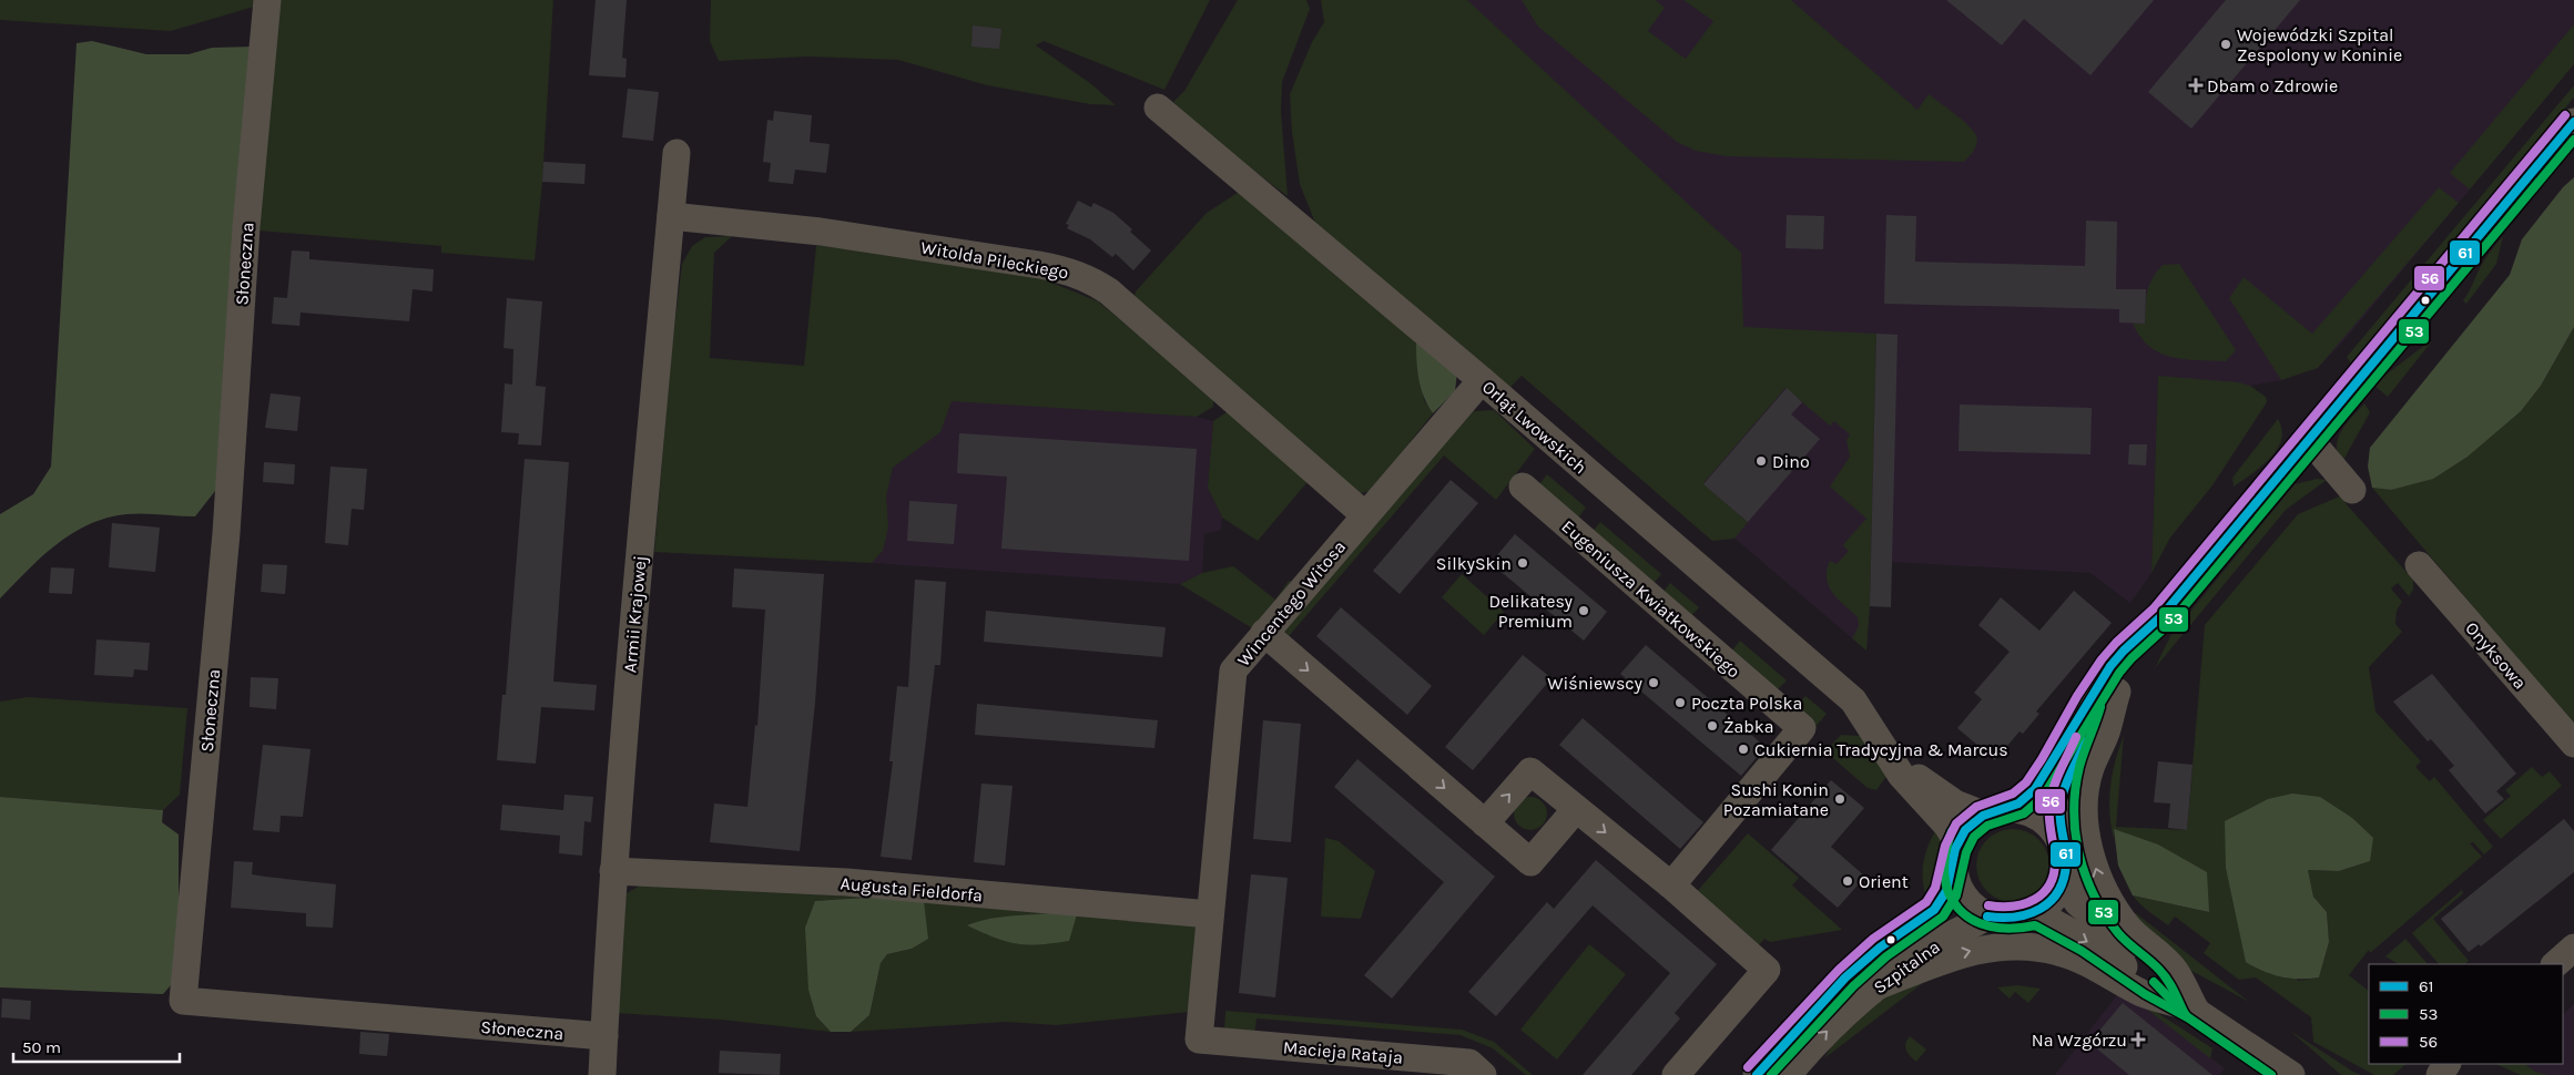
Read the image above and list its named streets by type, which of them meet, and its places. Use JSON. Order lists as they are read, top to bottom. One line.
{"streets":{"street":["Witolda Pileckiego","Słoneczna","Orląt Lwowskich","Eugeniusza Kwiatkowskiego","Wincentego Witosa","Armii Krajowej","Onyksowa","Augusta Fieldorfa","Szpitalna","Macieja Rataja"]},"crossings":[["Witolda Pileckiego","Wincentego Witosa"],["Witolda Pileckiego","Armii Krajowej"],["Słoneczna","Armii Krajowej"],["Orląt Lwowskich","Wincentego Witosa"],["Orląt Lwowskich","Szpitalna"],["Wincentego Witosa","Augusta Fieldorfa"],["Wincentego Witosa","Macieja Rataja"],["Armii Krajowej","Augusta Fieldorfa"]],"places":{"other":["Wojewódzki Szpital Zespolony w Koninie","Dino","SilkySkin","Delikatesy Premium","Wiśniewscy","Poczta Polska","Żabka","Cukiernia Tradycyjna & Marcus","Sushi Konin Pozamiatane","Orient"],"health":["Dbam o Zdrowie","Na Wzgórzu"]},"lines":["transit line 56","transit line 61","transit line 53"],"legend":["61","53","56"],"scale_bar":"50 m"}
